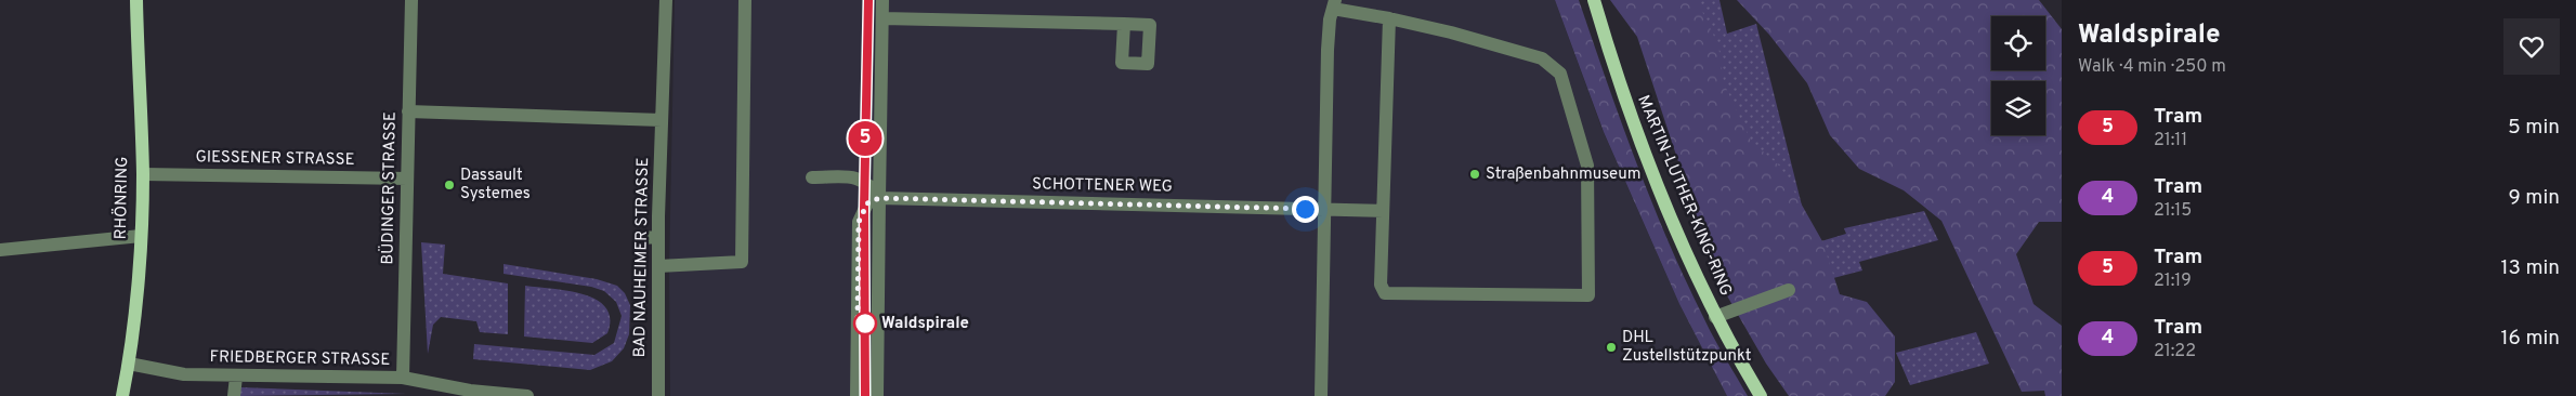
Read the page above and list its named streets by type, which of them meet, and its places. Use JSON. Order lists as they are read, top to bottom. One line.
{"streets":{"main road":["MARTIN-LUTHER-KING-RING","RHÖNRING"],"street":["GIESSENER STRASSE","SCHOTTENER WEG","BÜDINGER STRASSE","BAD NAUHEIMER STRASSE","FRIEDBERGER STRASSE"]},"crossings":[["GIESSENER STRASSE","BÜDINGER STRASSE"],["GIESSENER STRASSE","RHÖNRING"],["BÜDINGER STRASSE","FRIEDBERGER STRASSE"],["RHÖNRING","FRIEDBERGER STRASSE"]],"places":["Straßenbahnmuseum","Dassault Systemes","Waldspirale","DHL Zustellstützpunkt"],"lines":["tram line 5"],"page":{"on_map":"5","heading":["Waldspirale","Walk · 4 min · 250 m"],"list":[{"mark":"5","name":"Tram","note":"21:11","value":"5 min"},{"mark":"4","name":"Tram","note":"21:15","value":"9 min"},{"mark":"5","name":"Tram","note":"21:19","value":"13 min"},{"mark":"4","name":"Tram","note":"21:22","value":"16 min"}]}}
